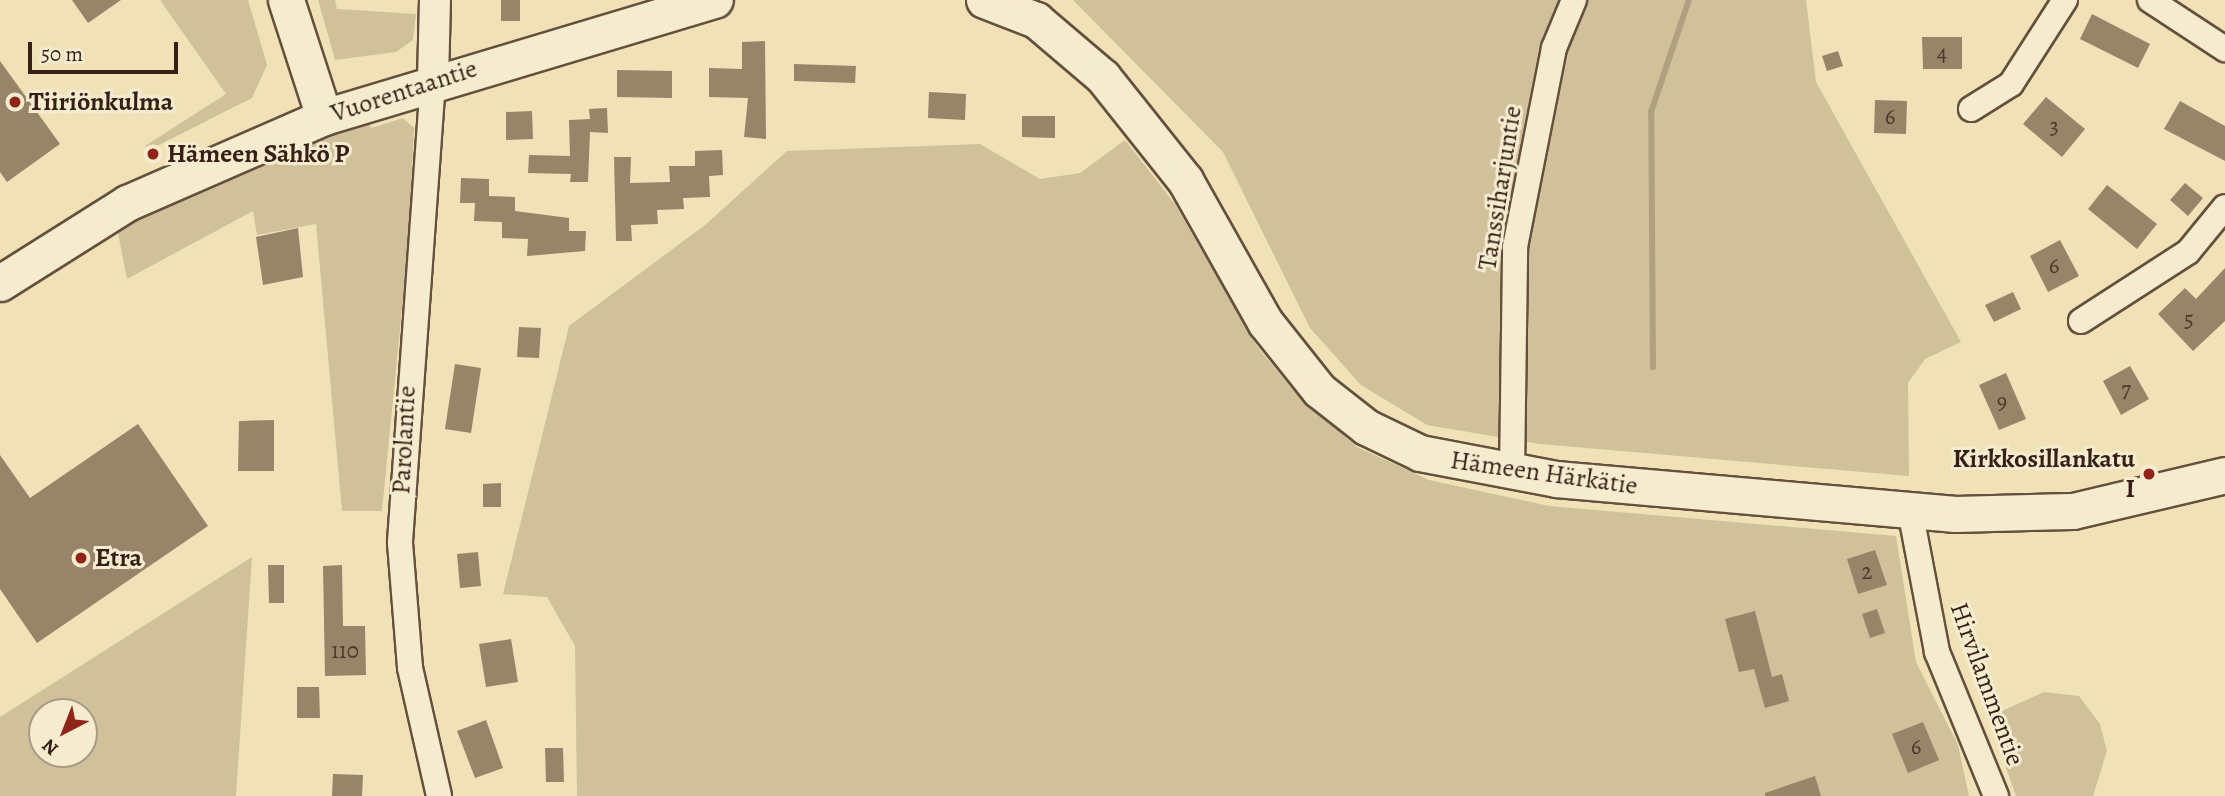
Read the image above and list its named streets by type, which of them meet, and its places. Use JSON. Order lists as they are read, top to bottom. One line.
{"streets":{"main road":["Vuorentaantie","Hämeen Härkätie"],"street":["Tanssiharjuntie","Parolantie","Hirvilammentie"]},"crossings":[["Vuorentaantie","Parolantie"],["Tanssiharjuntie","Hämeen Härkätie"],["Hämeen Härkätie","Hirvilammentie"]],"places":["Tiiriönkulma","Hämeen Sähkö P","Kirkkosillankatu I","Etra"],"house_numbers":["4","6","3","6","5","7","9","2","110","6"],"scale_bar":"50 m","north":"bottom left"}
